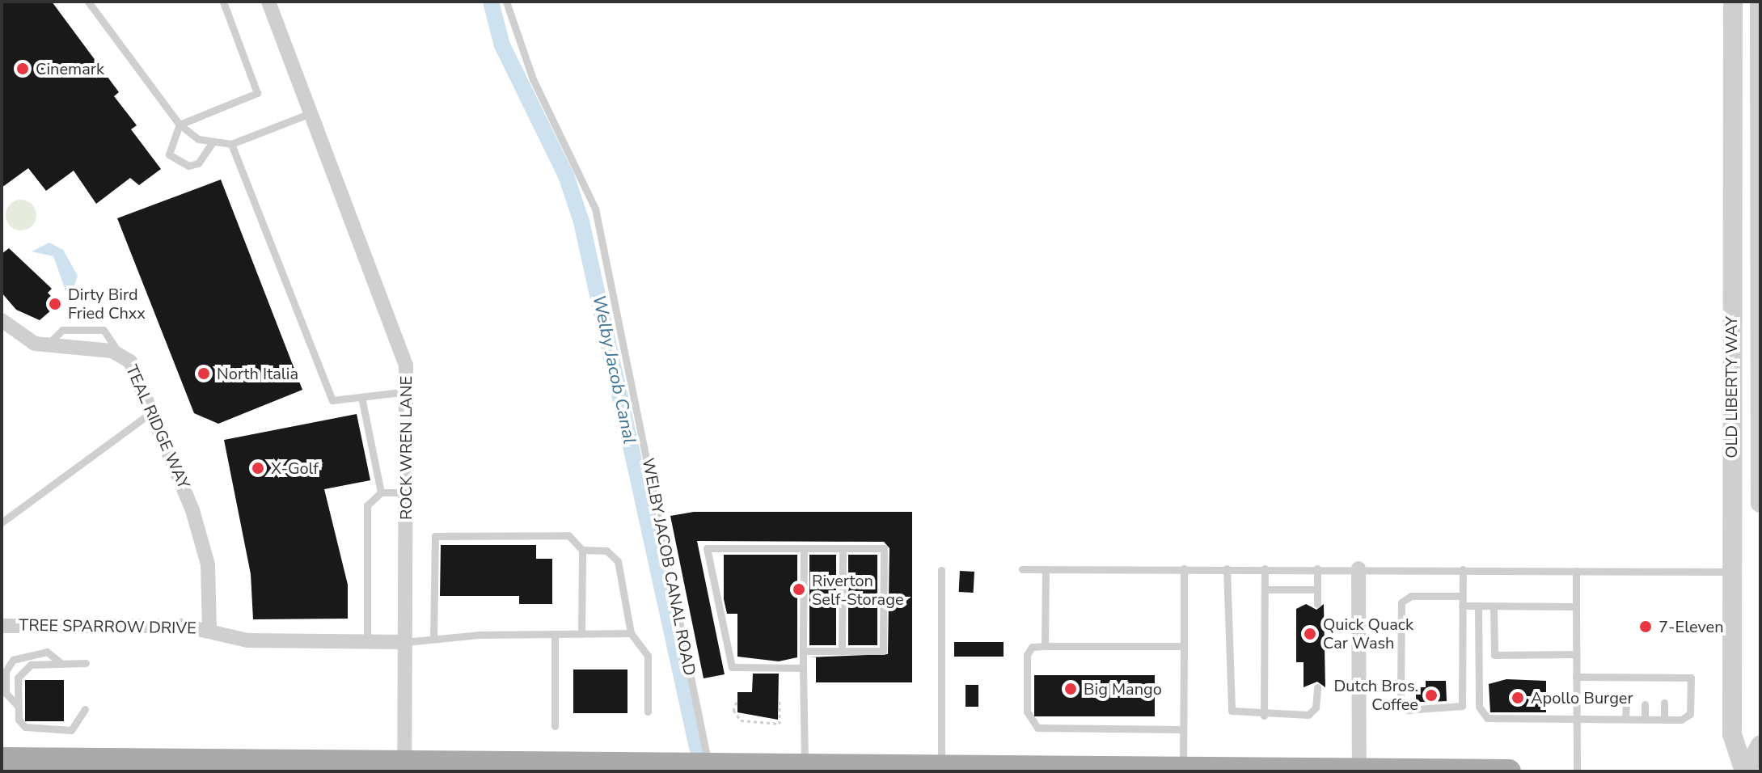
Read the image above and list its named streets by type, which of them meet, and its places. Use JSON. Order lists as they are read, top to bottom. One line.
{"streets":{"street":["OLD LIBERTY WAY","TEAL RIDGE WAY","ROCK WREN LANE","TREE SPARROW DRIVE"],"lane":["WELBY JACOB CANAL ROAD"]},"crossings":[["TEAL RIDGE WAY","TREE SPARROW DRIVE"],["ROCK WREN LANE","TREE SPARROW DRIVE"]],"water":["Welby Jacob Canal"],"places":["Cinemark","Dirty Bird Fried Chxx","North Italia","X-Golf","Riverton Self-Storage","7-Eleven","Quick Quack Car Wash","Big Mango","Dutch Bros. Coffee","Apollo Burger"]}
